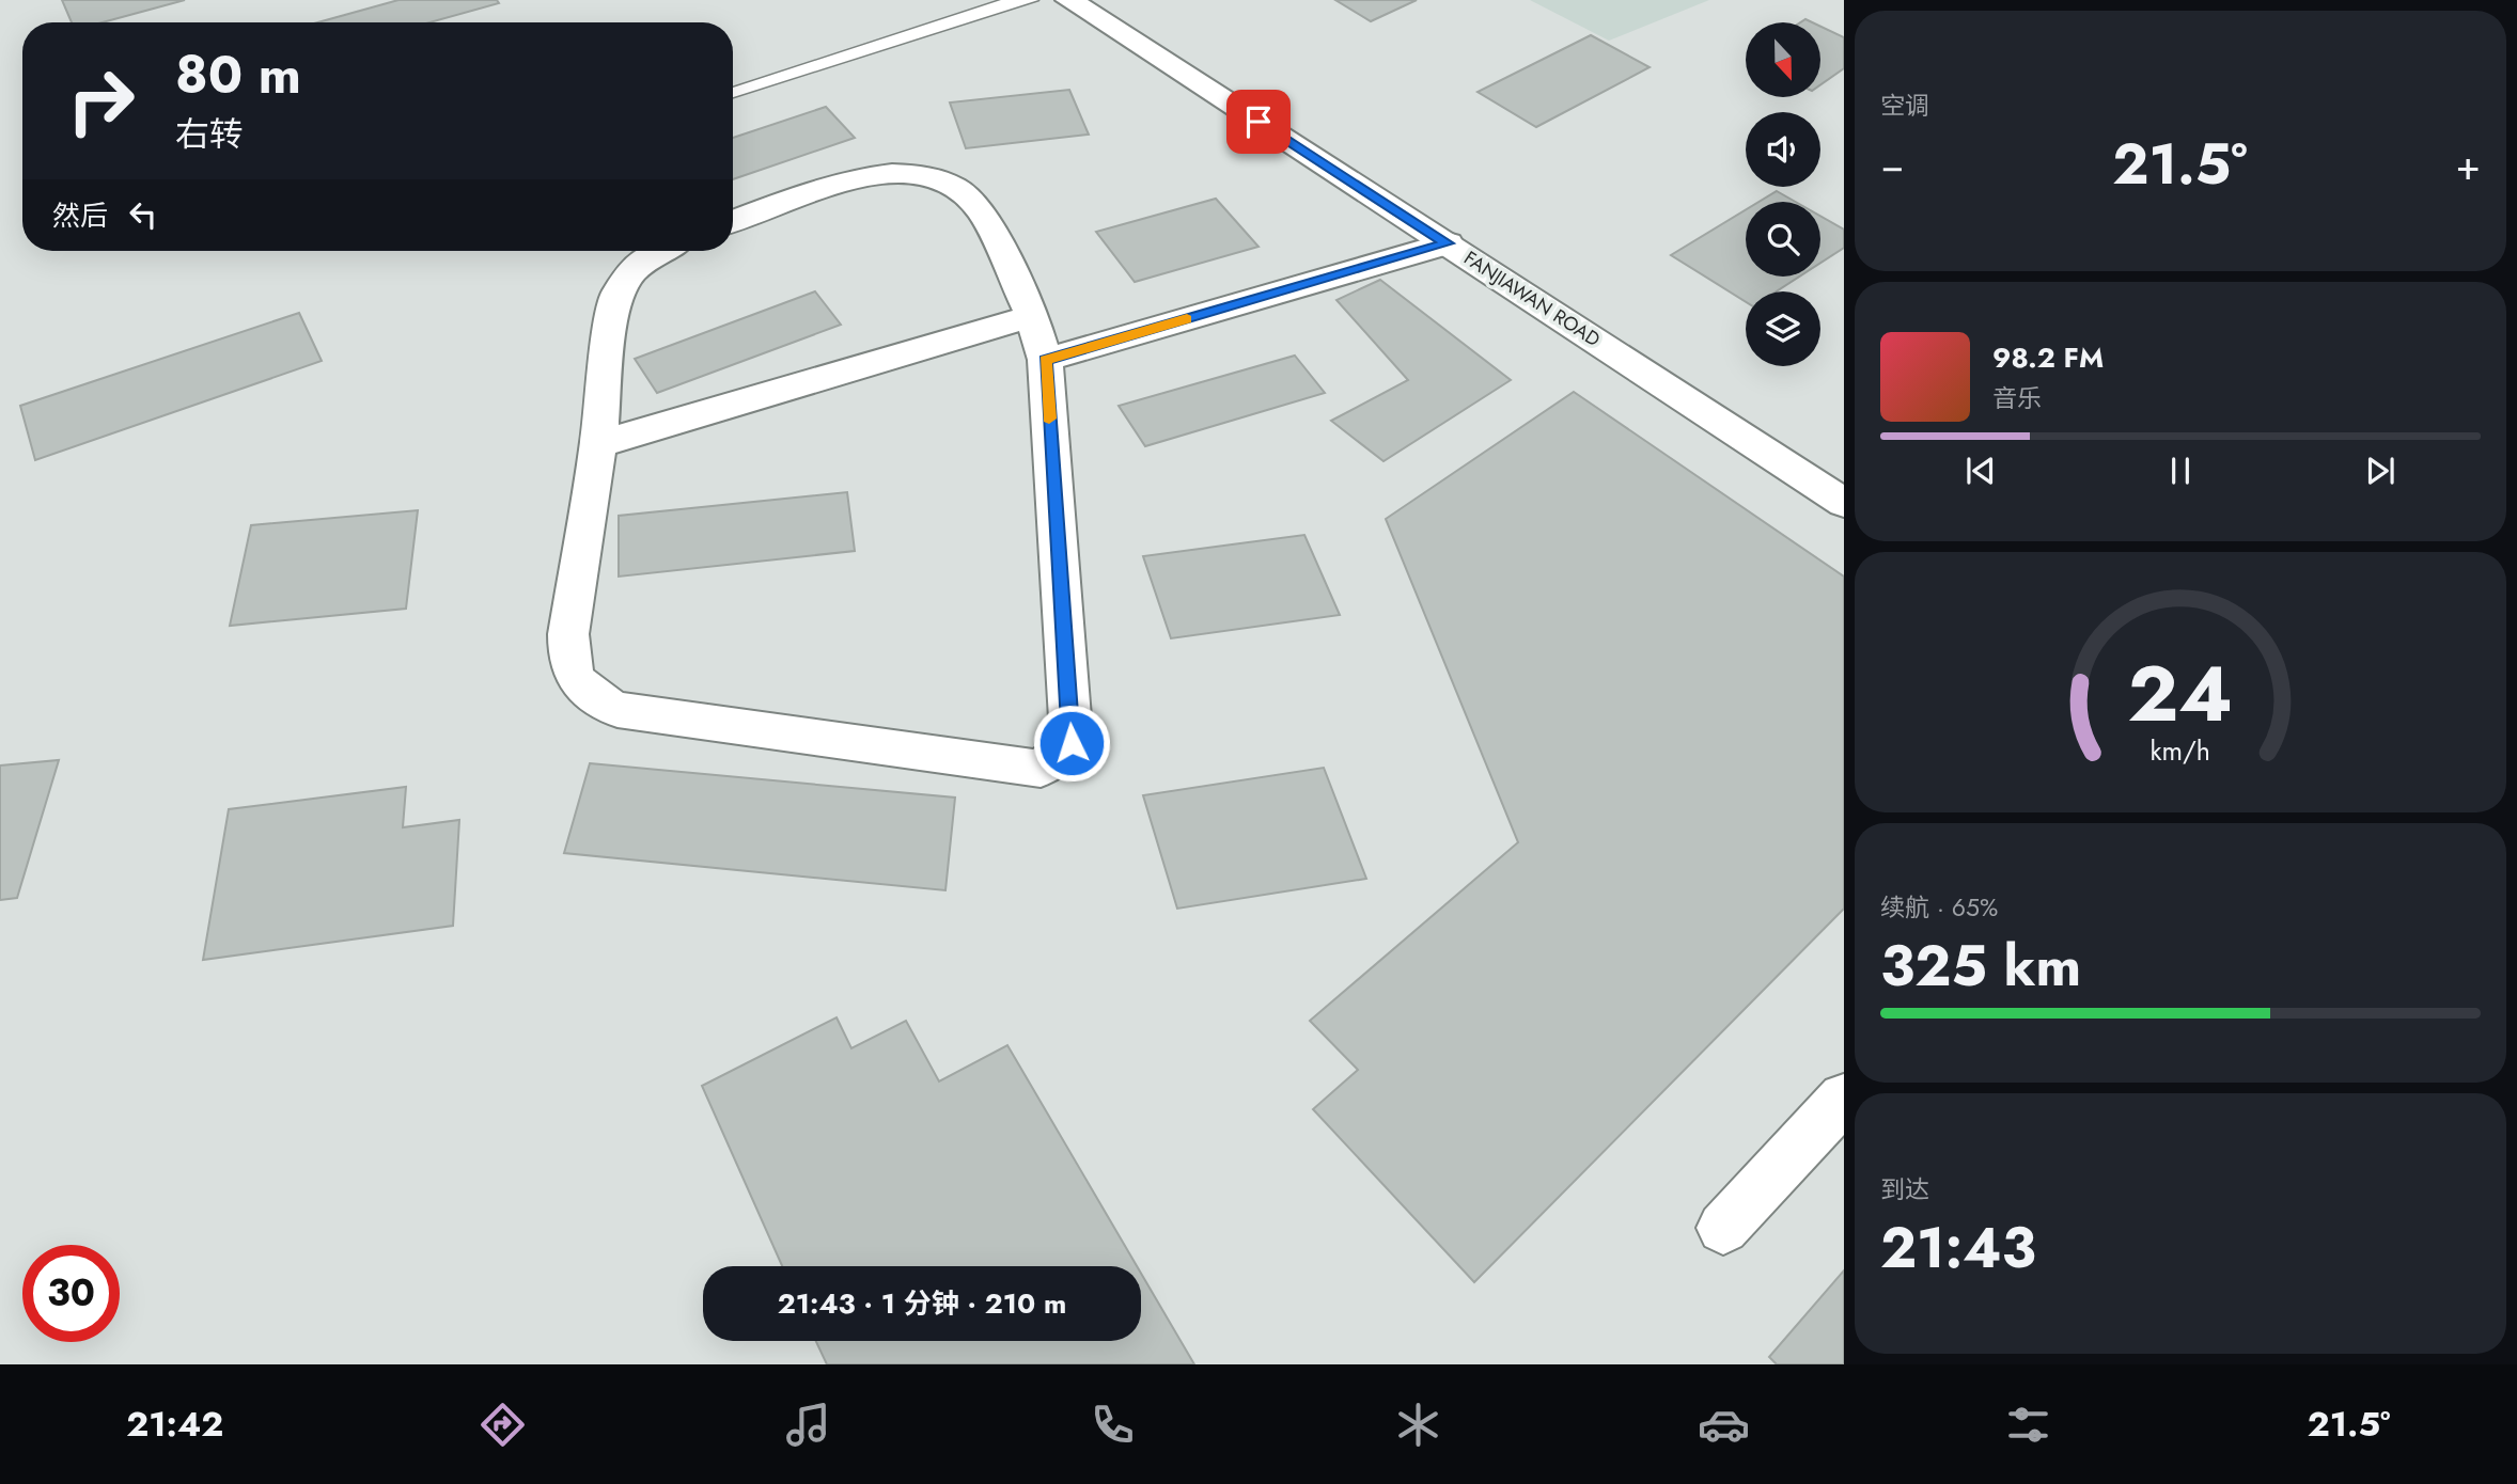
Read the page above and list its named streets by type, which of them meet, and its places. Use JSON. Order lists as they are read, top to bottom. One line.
{"streets":{"street":["FANJIAWAN ROAD"]},"north":"bottom","page":{"tile":["空调",["续航 · 65%","325 km"],["到达","21:43"]],"turn":["80 m","右转"],"heat":["−","21.5°","+"],"then":"然后","song":["98.2 FM","音乐"],"limit":"30","trip":"21:43 · 1 分钟 · 210 m","tabs":["21:42","21.5°"],"gauge":["24","km/h"]}}
